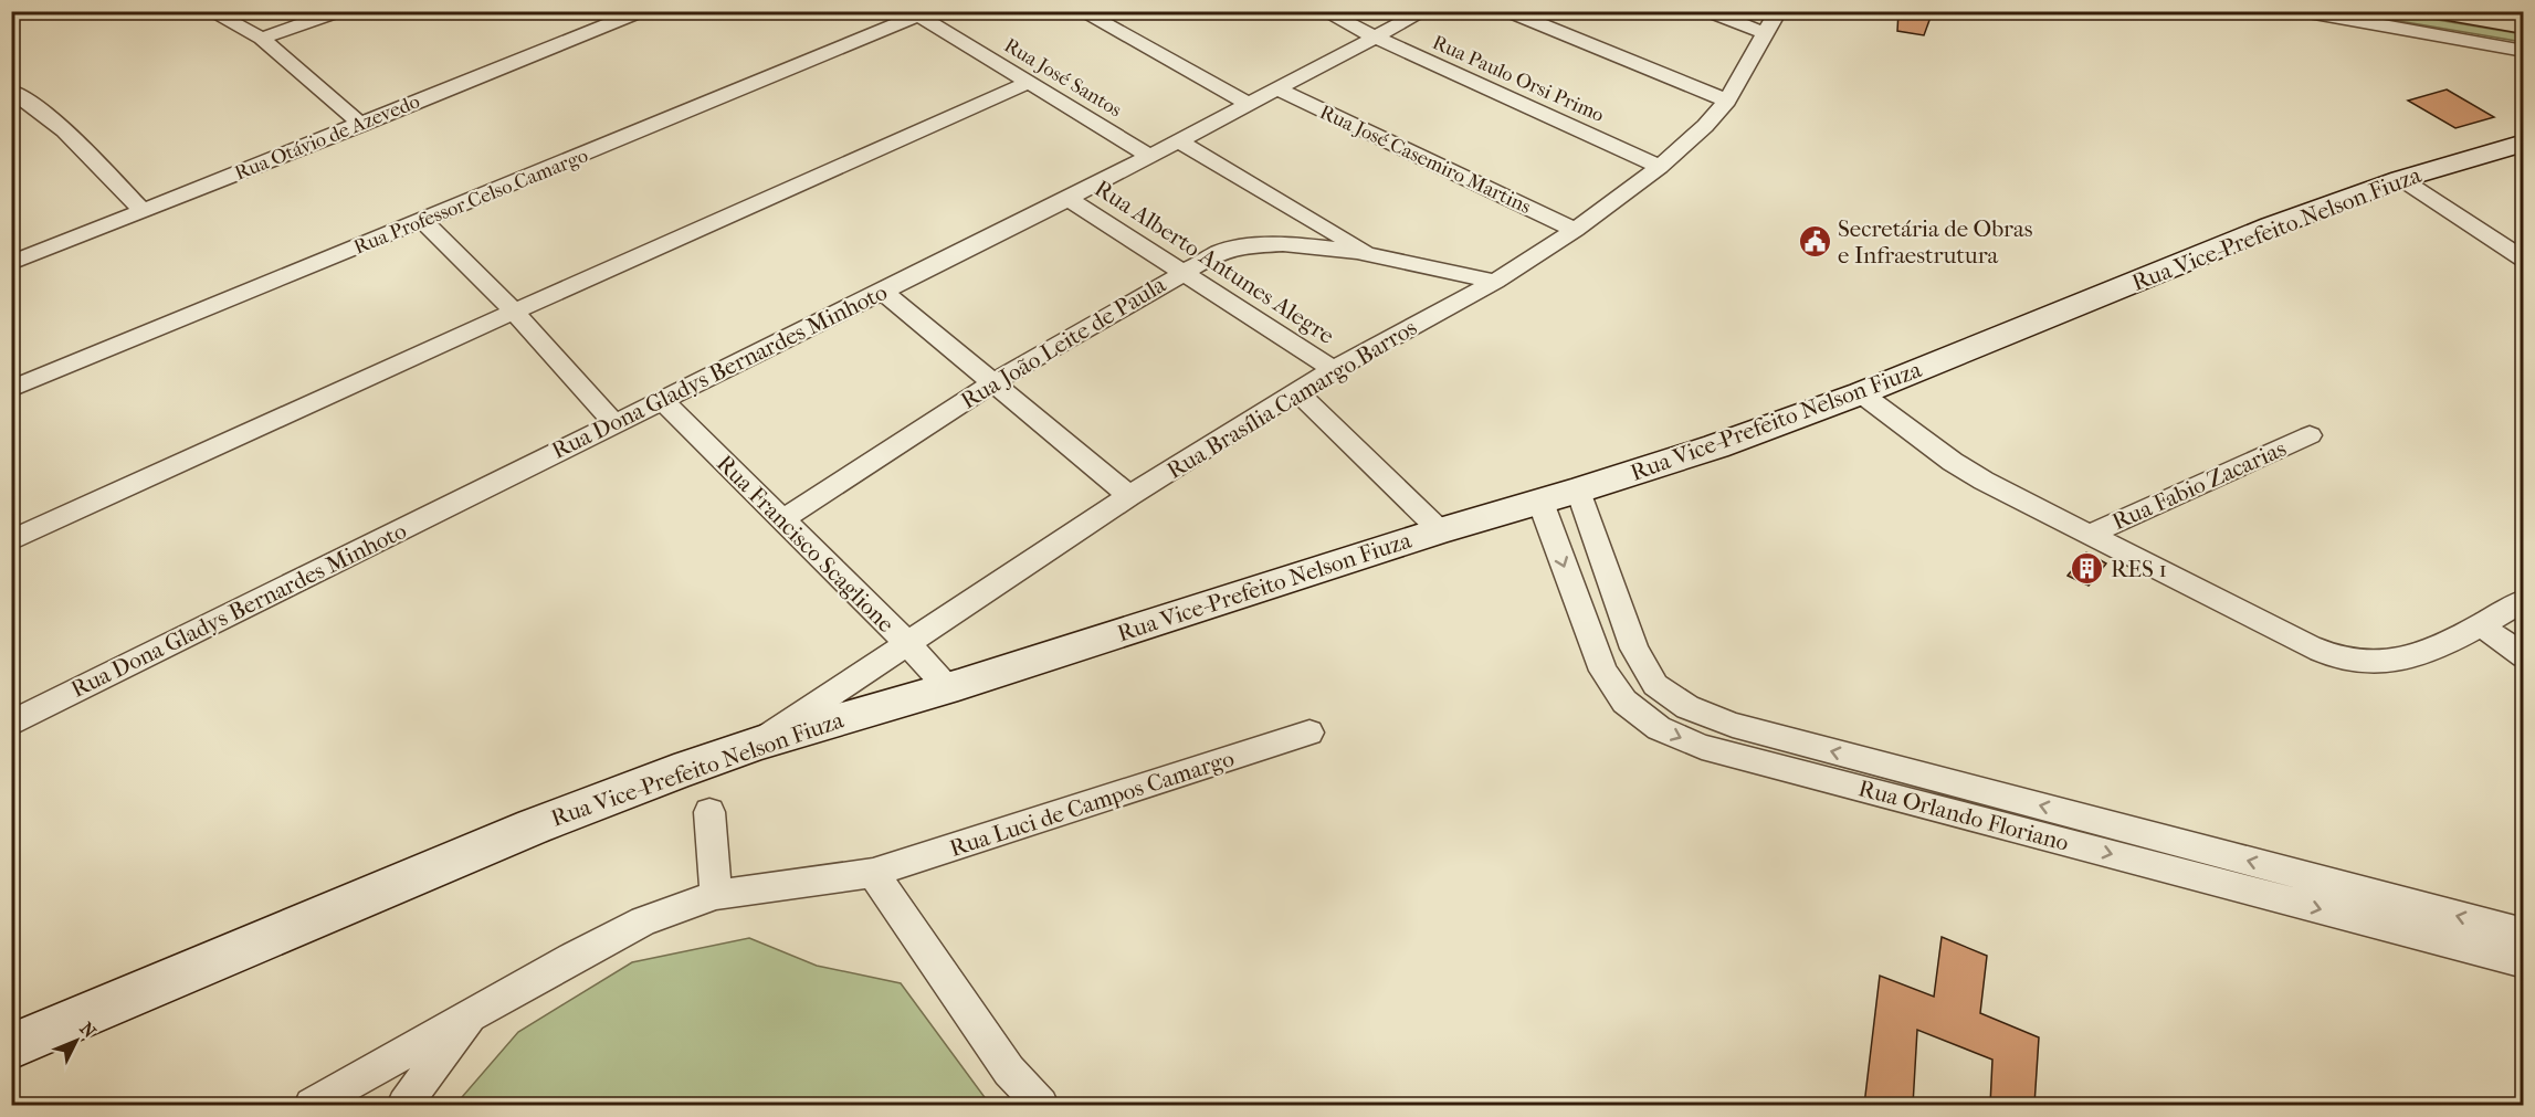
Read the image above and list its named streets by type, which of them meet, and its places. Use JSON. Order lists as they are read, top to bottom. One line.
{"streets":{"main road":["Rua Vice-Prefeito Nelson Fiuza"],"street":["Rua José Santos","Rua Paulo Orsi Primo","Rua Otávio de Azevedo","Rua José Casemiro Martins","Rua Professor Celso Camargo","Rua Alberto Antunes Alegre","Rua João Leite de Paula","Rua Dona Gladys Bernardes Minhoto","Rua Brasília Camargo Barros","Rua Fabio Zacarias","Rua Francisco Scaglione","Rua Luci de Campos Camargo","Rua Orlando Floriano"]},"crossings":[["Rua José Santos","Rua Professor Celso Camargo"],["Rua José Santos","Rua Dona Gladys Bernardes Minhoto"],["Rua Paulo Orsi Primo","Rua Dona Gladys Bernardes Minhoto"],["Rua Paulo Orsi Primo","Rua Brasília Camargo Barros"],["Rua José Casemiro Martins","Rua Dona Gladys Bernardes Minhoto"],["Rua José Casemiro Martins","Rua Brasília Camargo Barros"],["Rua Vice-Prefeito Nelson Fiuza","Rua Brasília Camargo Barros"],["Rua Vice-Prefeito Nelson Fiuza","Rua Francisco Scaglione"],["Rua Vice-Prefeito Nelson Fiuza","Rua Orlando Floriano"],["Rua Alberto Antunes Alegre","Rua João Leite de Paula"],["Rua Alberto Antunes Alegre","Rua Dona Gladys Bernardes Minhoto"],["Rua Alberto Antunes Alegre","Rua Brasília Camargo Barros"],["Rua João Leite de Paula","Rua Dona Gladys Bernardes Minhoto"],["Rua João Leite de Paula","Rua Brasília Camargo Barros"],["Rua João Leite de Paula","Rua Francisco Scaglione"],["Rua Dona Gladys Bernardes Minhoto","Rua Francisco Scaglione"],["Rua Brasília Camargo Barros","Rua Francisco Scaglione"]],"places":{"public building":["Secretária de Obras e Infraestrutura"],"building":["RES 1"]},"north":"top right"}
